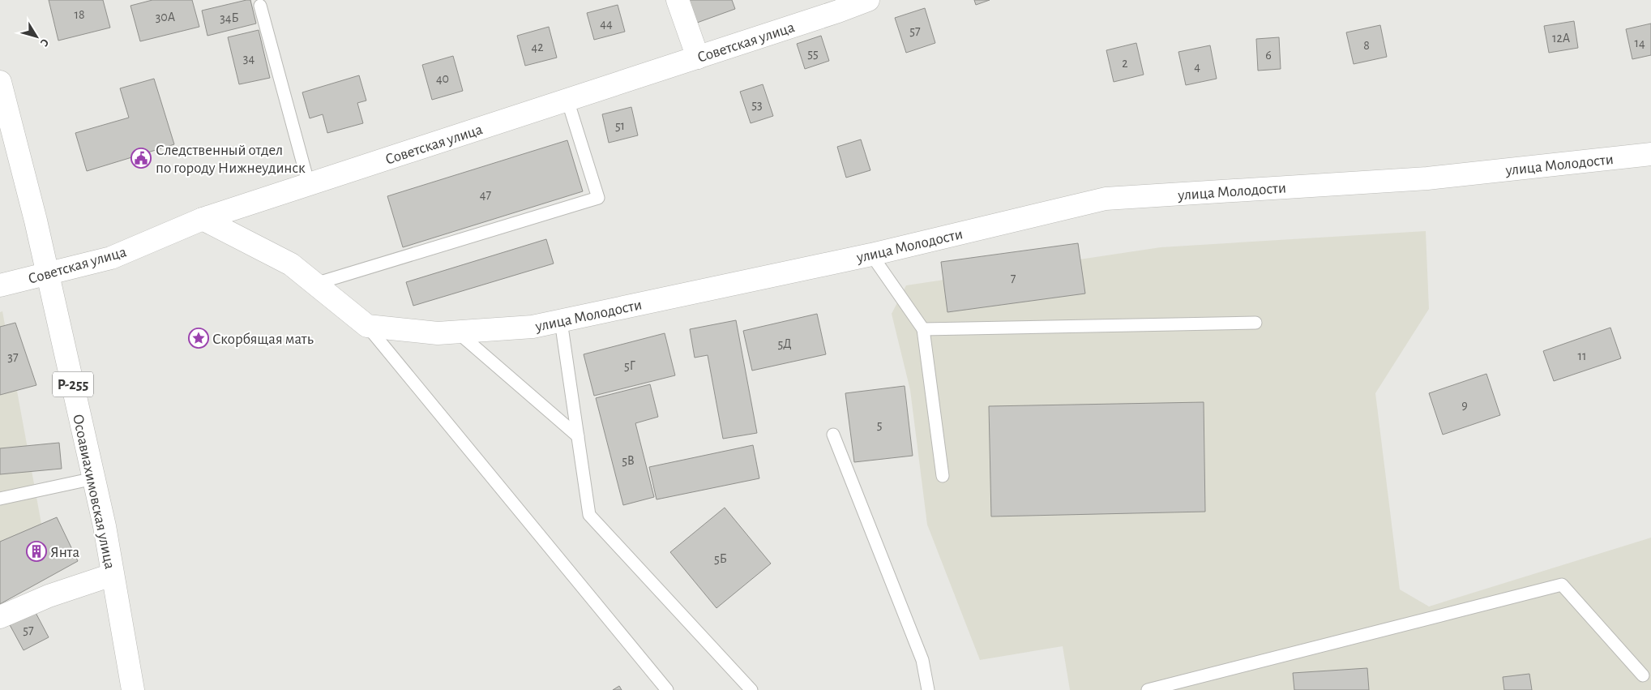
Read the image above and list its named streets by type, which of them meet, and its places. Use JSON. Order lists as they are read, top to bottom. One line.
{"streets":{"main road":["Советская улица","улица Молодости","Р-255","Осоавиахимовская улица"]},"crossings":[["Советская улица","Осоавиахимовская улица"]],"places":{"public building":["Следственный отдел по городу Нижнеудинск"],"place":["Скорбящая мать"],"building":["Янта"]},"house_numbers":["18","30А","34Б","44","57","12А","14","8","42","55","6","34","2","4","40","53","51","47","7","5Д","11","37","5Г","9","5","5В","5Б","57"],"north":"bottom right"}
